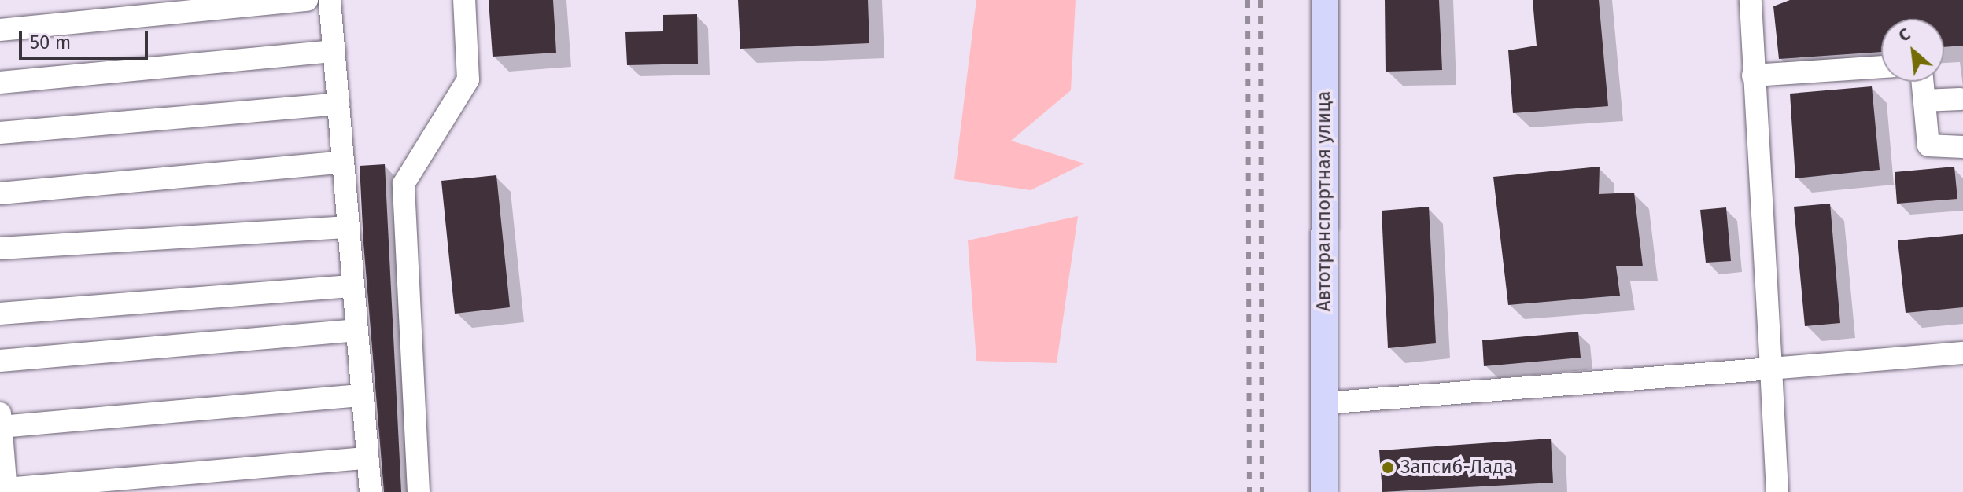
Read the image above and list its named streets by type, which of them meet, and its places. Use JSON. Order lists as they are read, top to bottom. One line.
{"streets":{"main road":["Автотранспортная улица"]},"places":["Запсиб-Лада"],"scale_bar":"50 m","north":"top left"}
